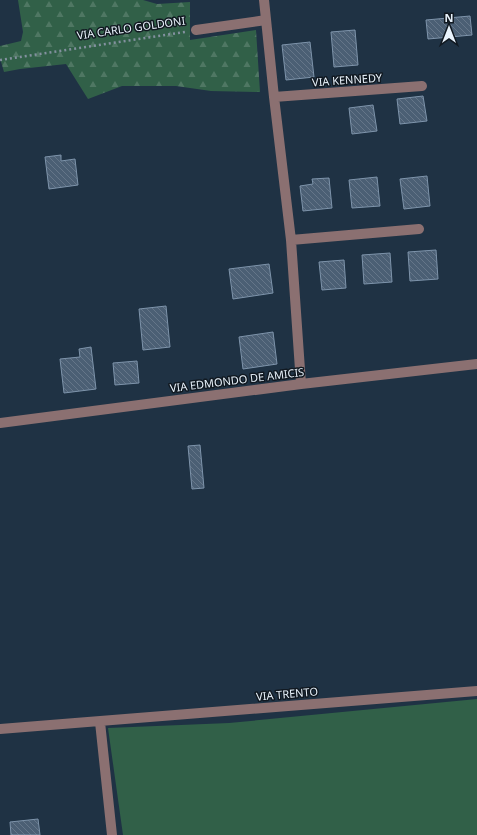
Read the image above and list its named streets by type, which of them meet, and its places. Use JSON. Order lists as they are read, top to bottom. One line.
{"streets":{"street":["VIA CARLO GOLDONI","VIA KENNEDY","VIA EDMONDO DE AMICIS","VIA TRENTO"]},"north":"top"}
